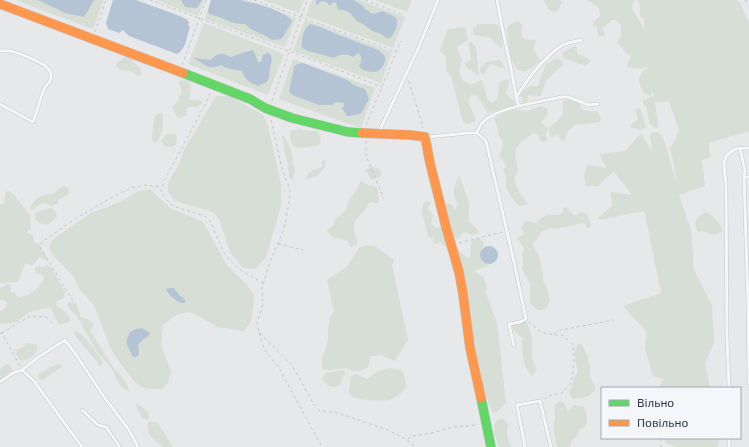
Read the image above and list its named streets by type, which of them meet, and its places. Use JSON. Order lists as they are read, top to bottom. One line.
{"legend":["Вільно","Повільно"]}
